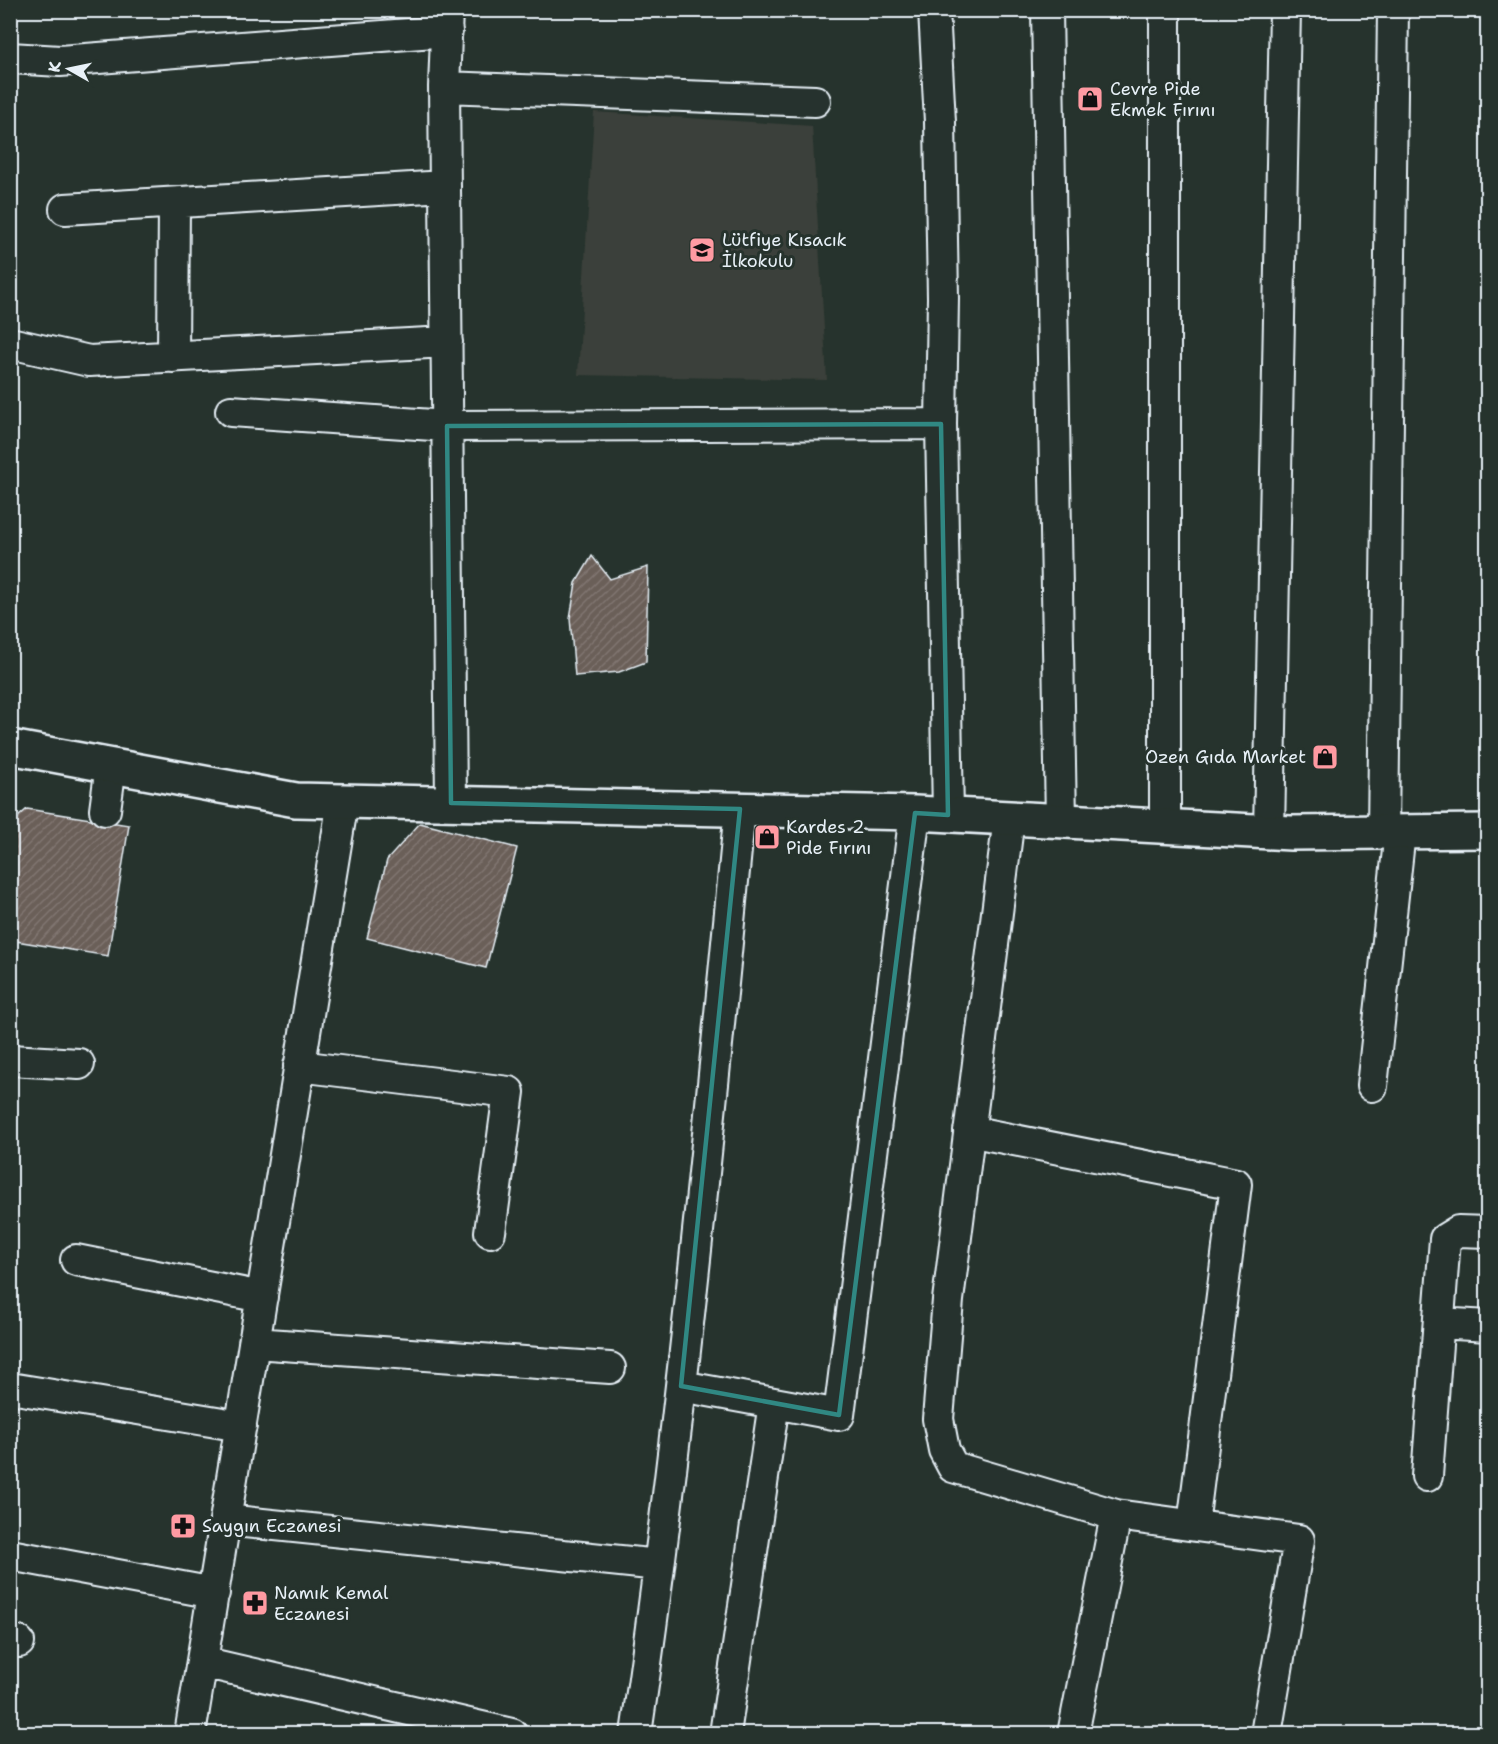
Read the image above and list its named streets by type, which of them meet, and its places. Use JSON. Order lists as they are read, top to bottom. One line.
{"places":{"shop":["Cevre Pide Ekmek Fırını","Ozen Gıda Market","Kardes 2 Pide Fırını"],"school or university":["Lütfiye Kısacık İlkokulu"],"pharmacy":["Saygın Eczanesi","Namık Kemal Eczanesi"]},"north":"left"}
